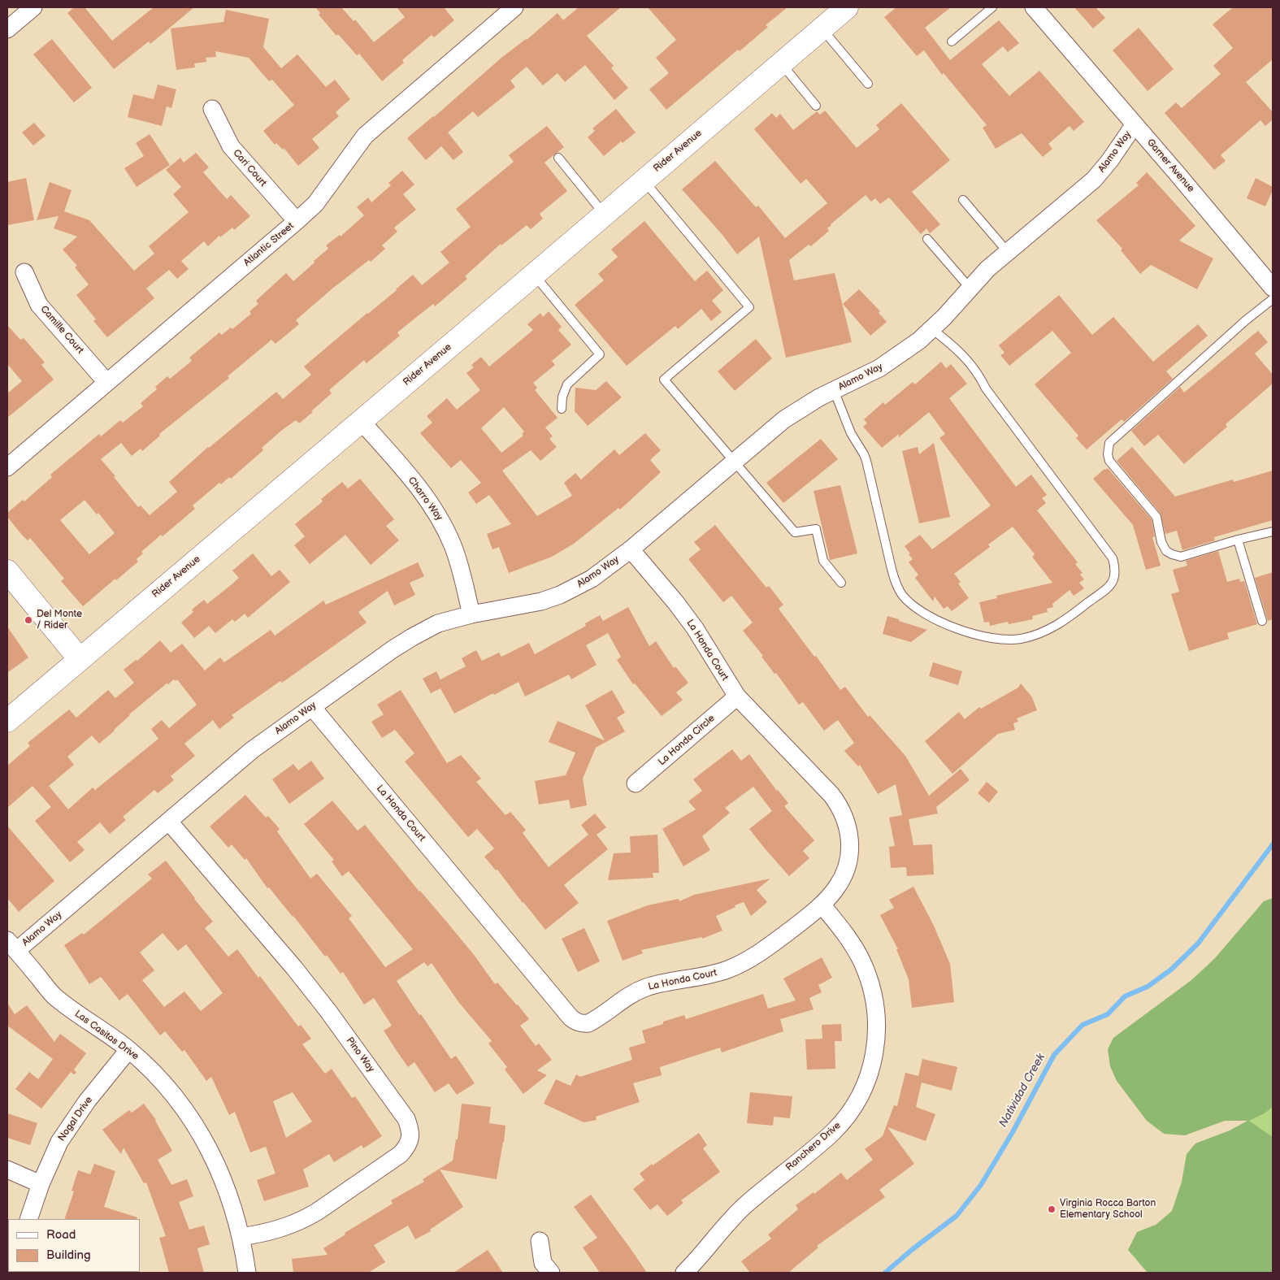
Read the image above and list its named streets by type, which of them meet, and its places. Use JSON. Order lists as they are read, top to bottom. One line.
{"streets":{"street":["Rider Avenue","Alamo Way","Garner Avenue","Cari Court","Atlantic Street","Camille Court","Charro Way","La Honda Court","La Honda Circle","Las Casitas Drive","Pino Way","Nogal Drive","Ranchero Drive"]},"crossings":[["Rider Avenue","Charro Way"],["Alamo Way","Garner Avenue"],["Alamo Way","Charro Way"],["Alamo Way","La Honda Court"],["Alamo Way","Las Casitas Drive"],["Alamo Way","Pino Way"],["Cari Court","Atlantic Street"],["Atlantic Street","Camille Court"],["La Honda Court","La Honda Circle"],["La Honda Court","Ranchero Drive"],["Las Casitas Drive","Pino Way"],["Las Casitas Drive","Nogal Drive"]],"water":["Natividad Creek"],"places":["Del Monte / Rider","Virginia Rocca Barton Elementary School"],"legend":["Road","Building"]}
